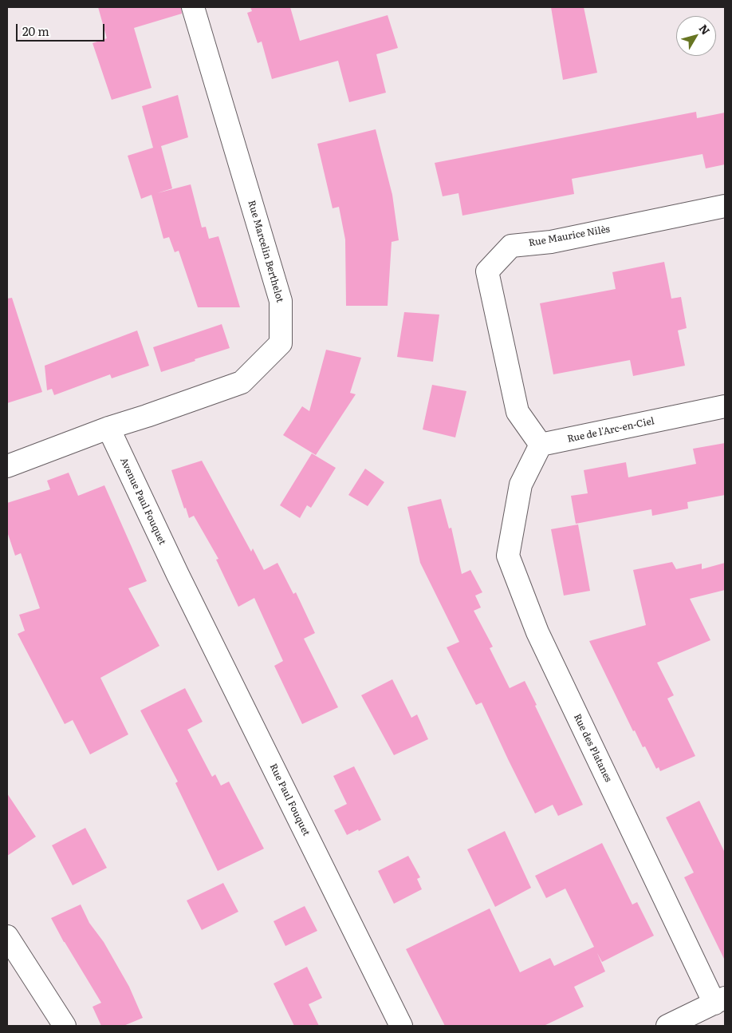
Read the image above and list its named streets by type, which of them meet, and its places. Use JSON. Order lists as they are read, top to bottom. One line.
{"streets":{"street":["Rue Maurice Nilès","Rue Marcelin Berthelot","Rue de l'Arc-en-Ciel","Avenue Paul Fouquet","Rue des Platanes","Rue Paul Fouquet"]},"crossings":[["Rue Maurice Nilès","Rue de l'Arc-en-Ciel"],["Rue Maurice Nilès","Rue des Platanes"],["Rue Marcelin Berthelot","Avenue Paul Fouquet"],["Rue de l'Arc-en-Ciel","Rue des Platanes"],["Avenue Paul Fouquet","Rue Paul Fouquet"]],"scale_bar":"20 m","north":"top right"}
